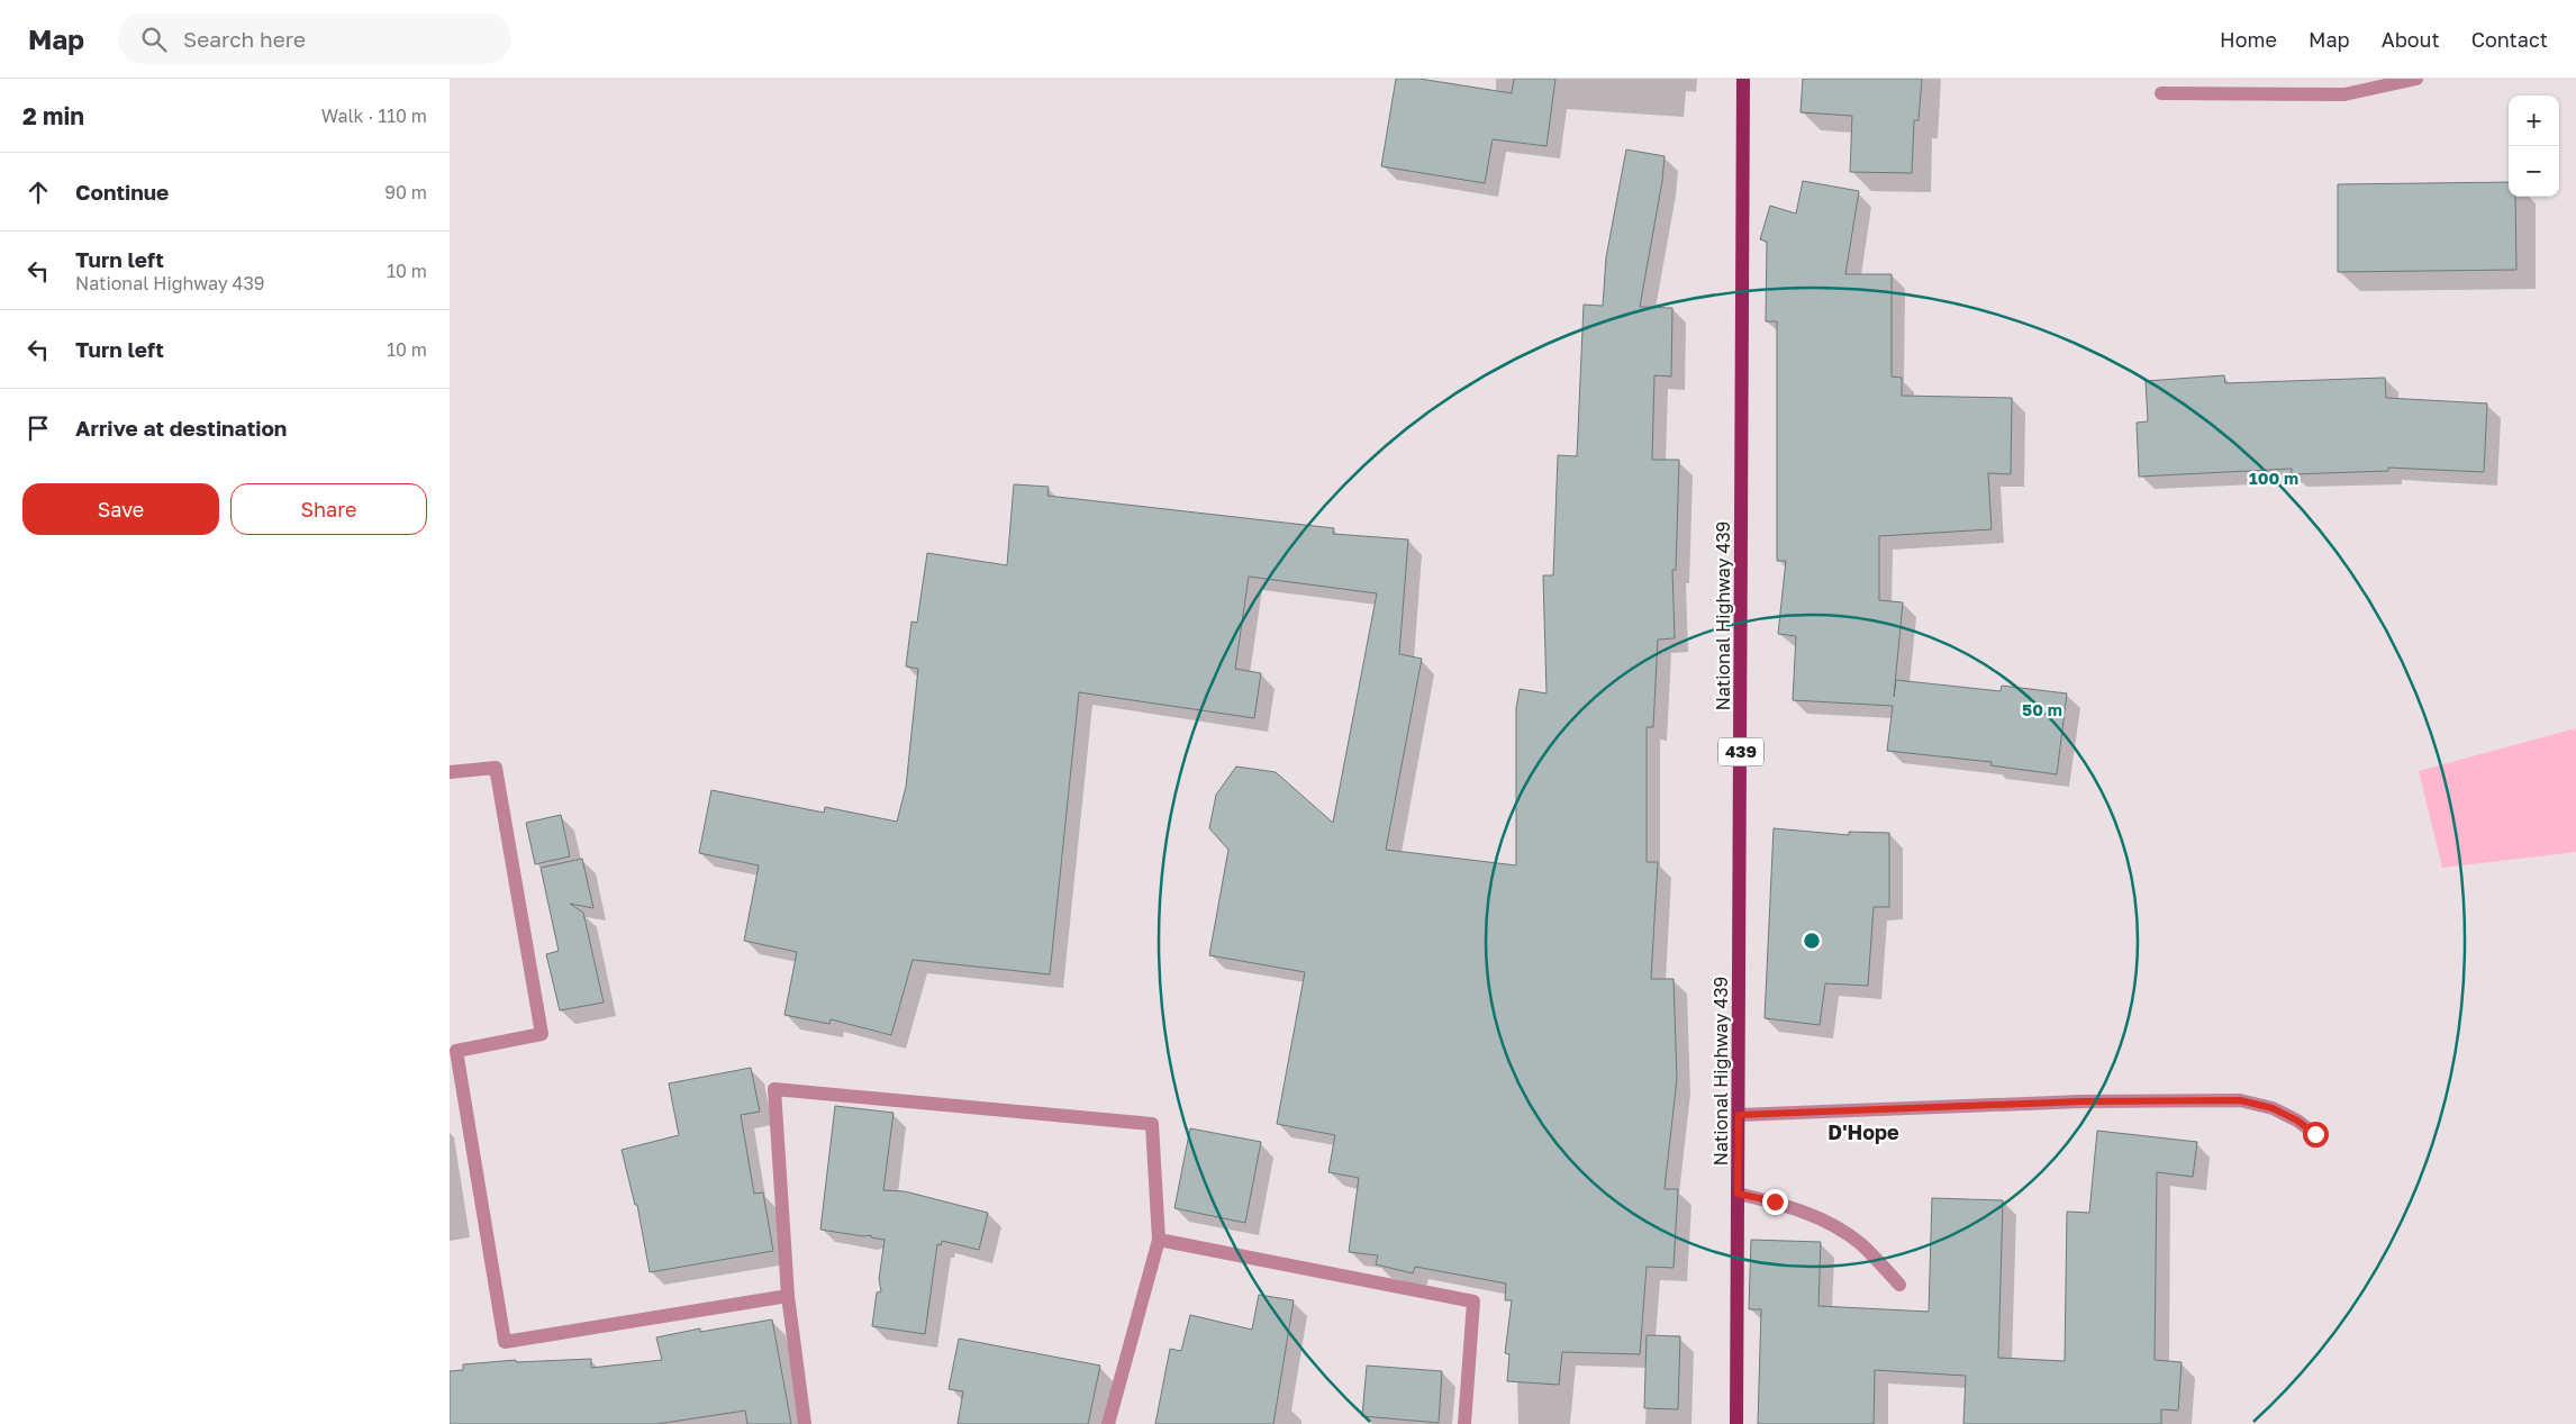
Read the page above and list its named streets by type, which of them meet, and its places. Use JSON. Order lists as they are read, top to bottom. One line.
{"streets":{"main road":["National Highway 439","439"]},"districts":["D'Hope"],"page":{"header":"Map","search":"Search here","nav":["Home","Map","About","Contact"],"heading":["2 min","Walk · 110 m"],"map_buttons":["+","−"],"list":[["Continue","90 m"],["Turn left","National Highway 439","10 m"],["Turn left","10 m"],"Arrive at destination"],"buttons":["Save","Share"]},"rings":["100 m","50 m"]}
